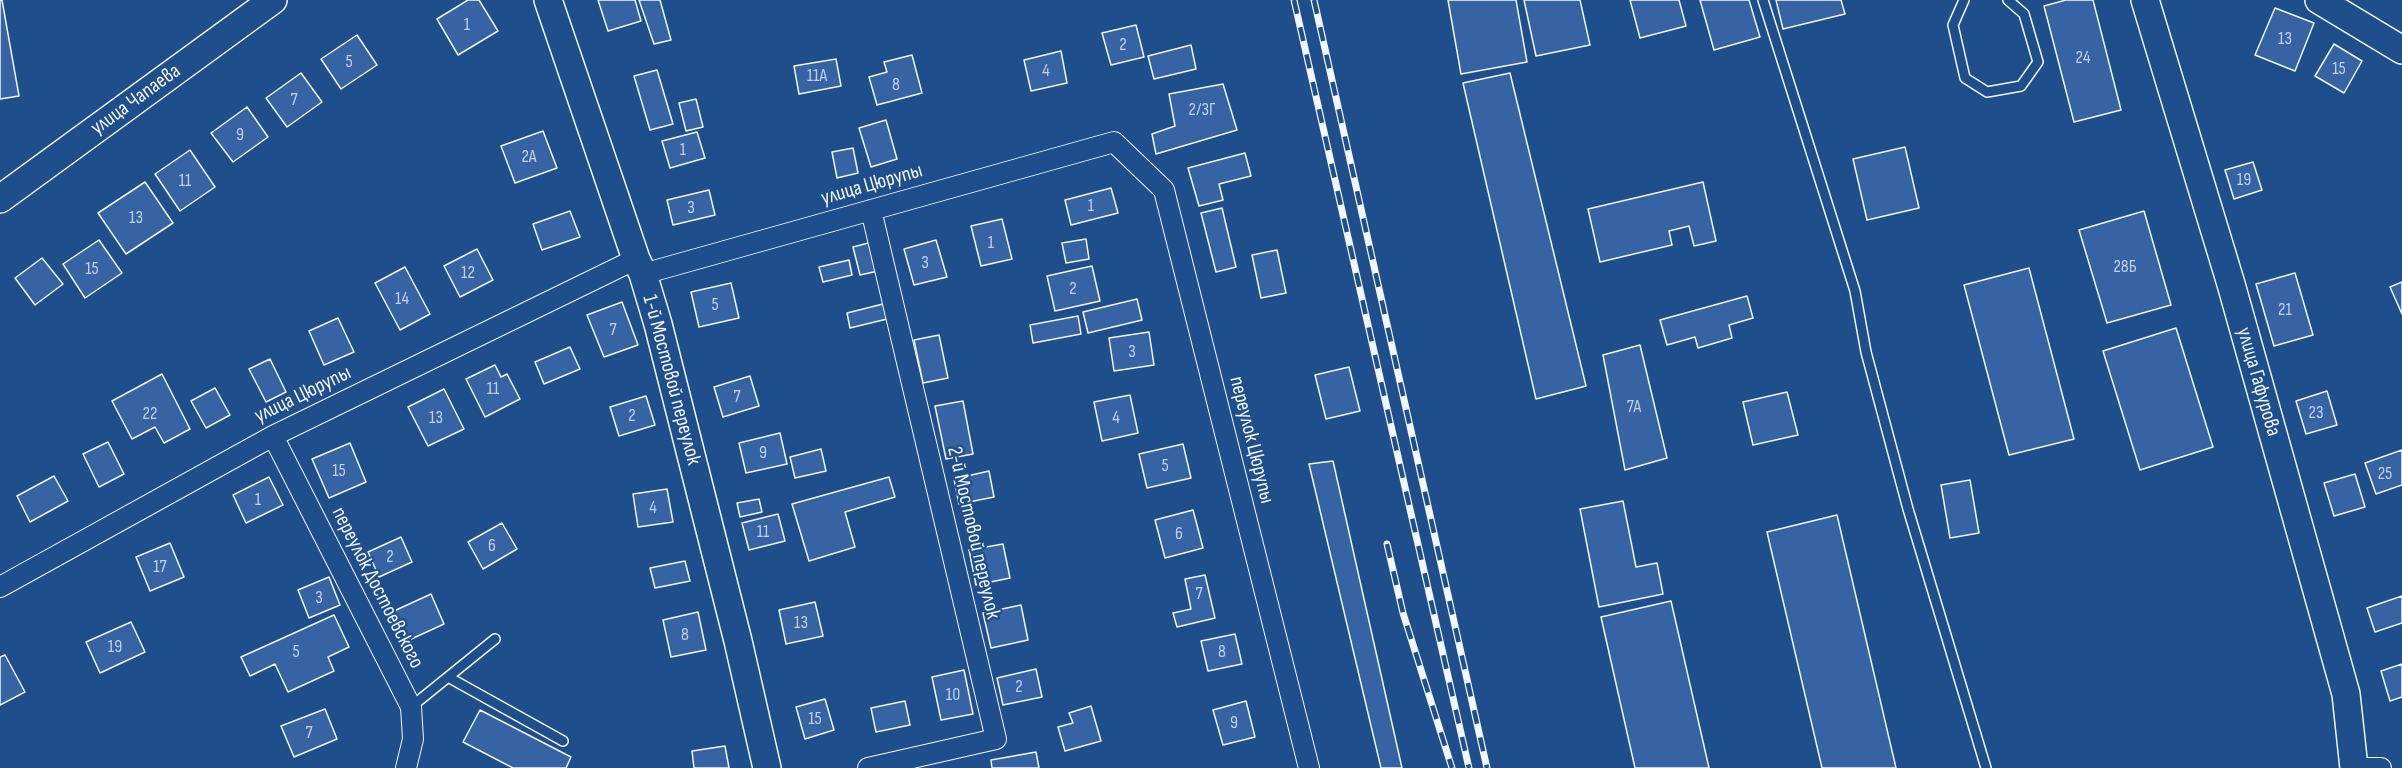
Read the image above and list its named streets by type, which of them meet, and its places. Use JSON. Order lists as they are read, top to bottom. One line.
{"streets":{"main road":["улица Чапаева","1-й Мостовой переулок","улица Гафурова"],"street":["улица Цюрупы","переулок Цюрупы","2-й Мостовой переулок","переулок Достоевского"]},"crossings":[["улица Цюрупы","1-й Мостовой переулок"],["улица Цюрупы","переулок Цюрупы"],["улица Цюрупы","2-й Мостовой переулок"],["улица Цюрупы","переулок Достоевского"]],"house_numbers":["1","13","2","24","5","15","4","11А","8","7","2/3Г","9","1","2А","19","11","1","3","13","1","3","28Б","15","12","2","14","5","21","7","3","11","7","7А","23","22","2","13","4","9","5","15","25","1","4","11","6","6","2","17","7","3","13","8","19","5","8","2","10","15","9","7"]}
